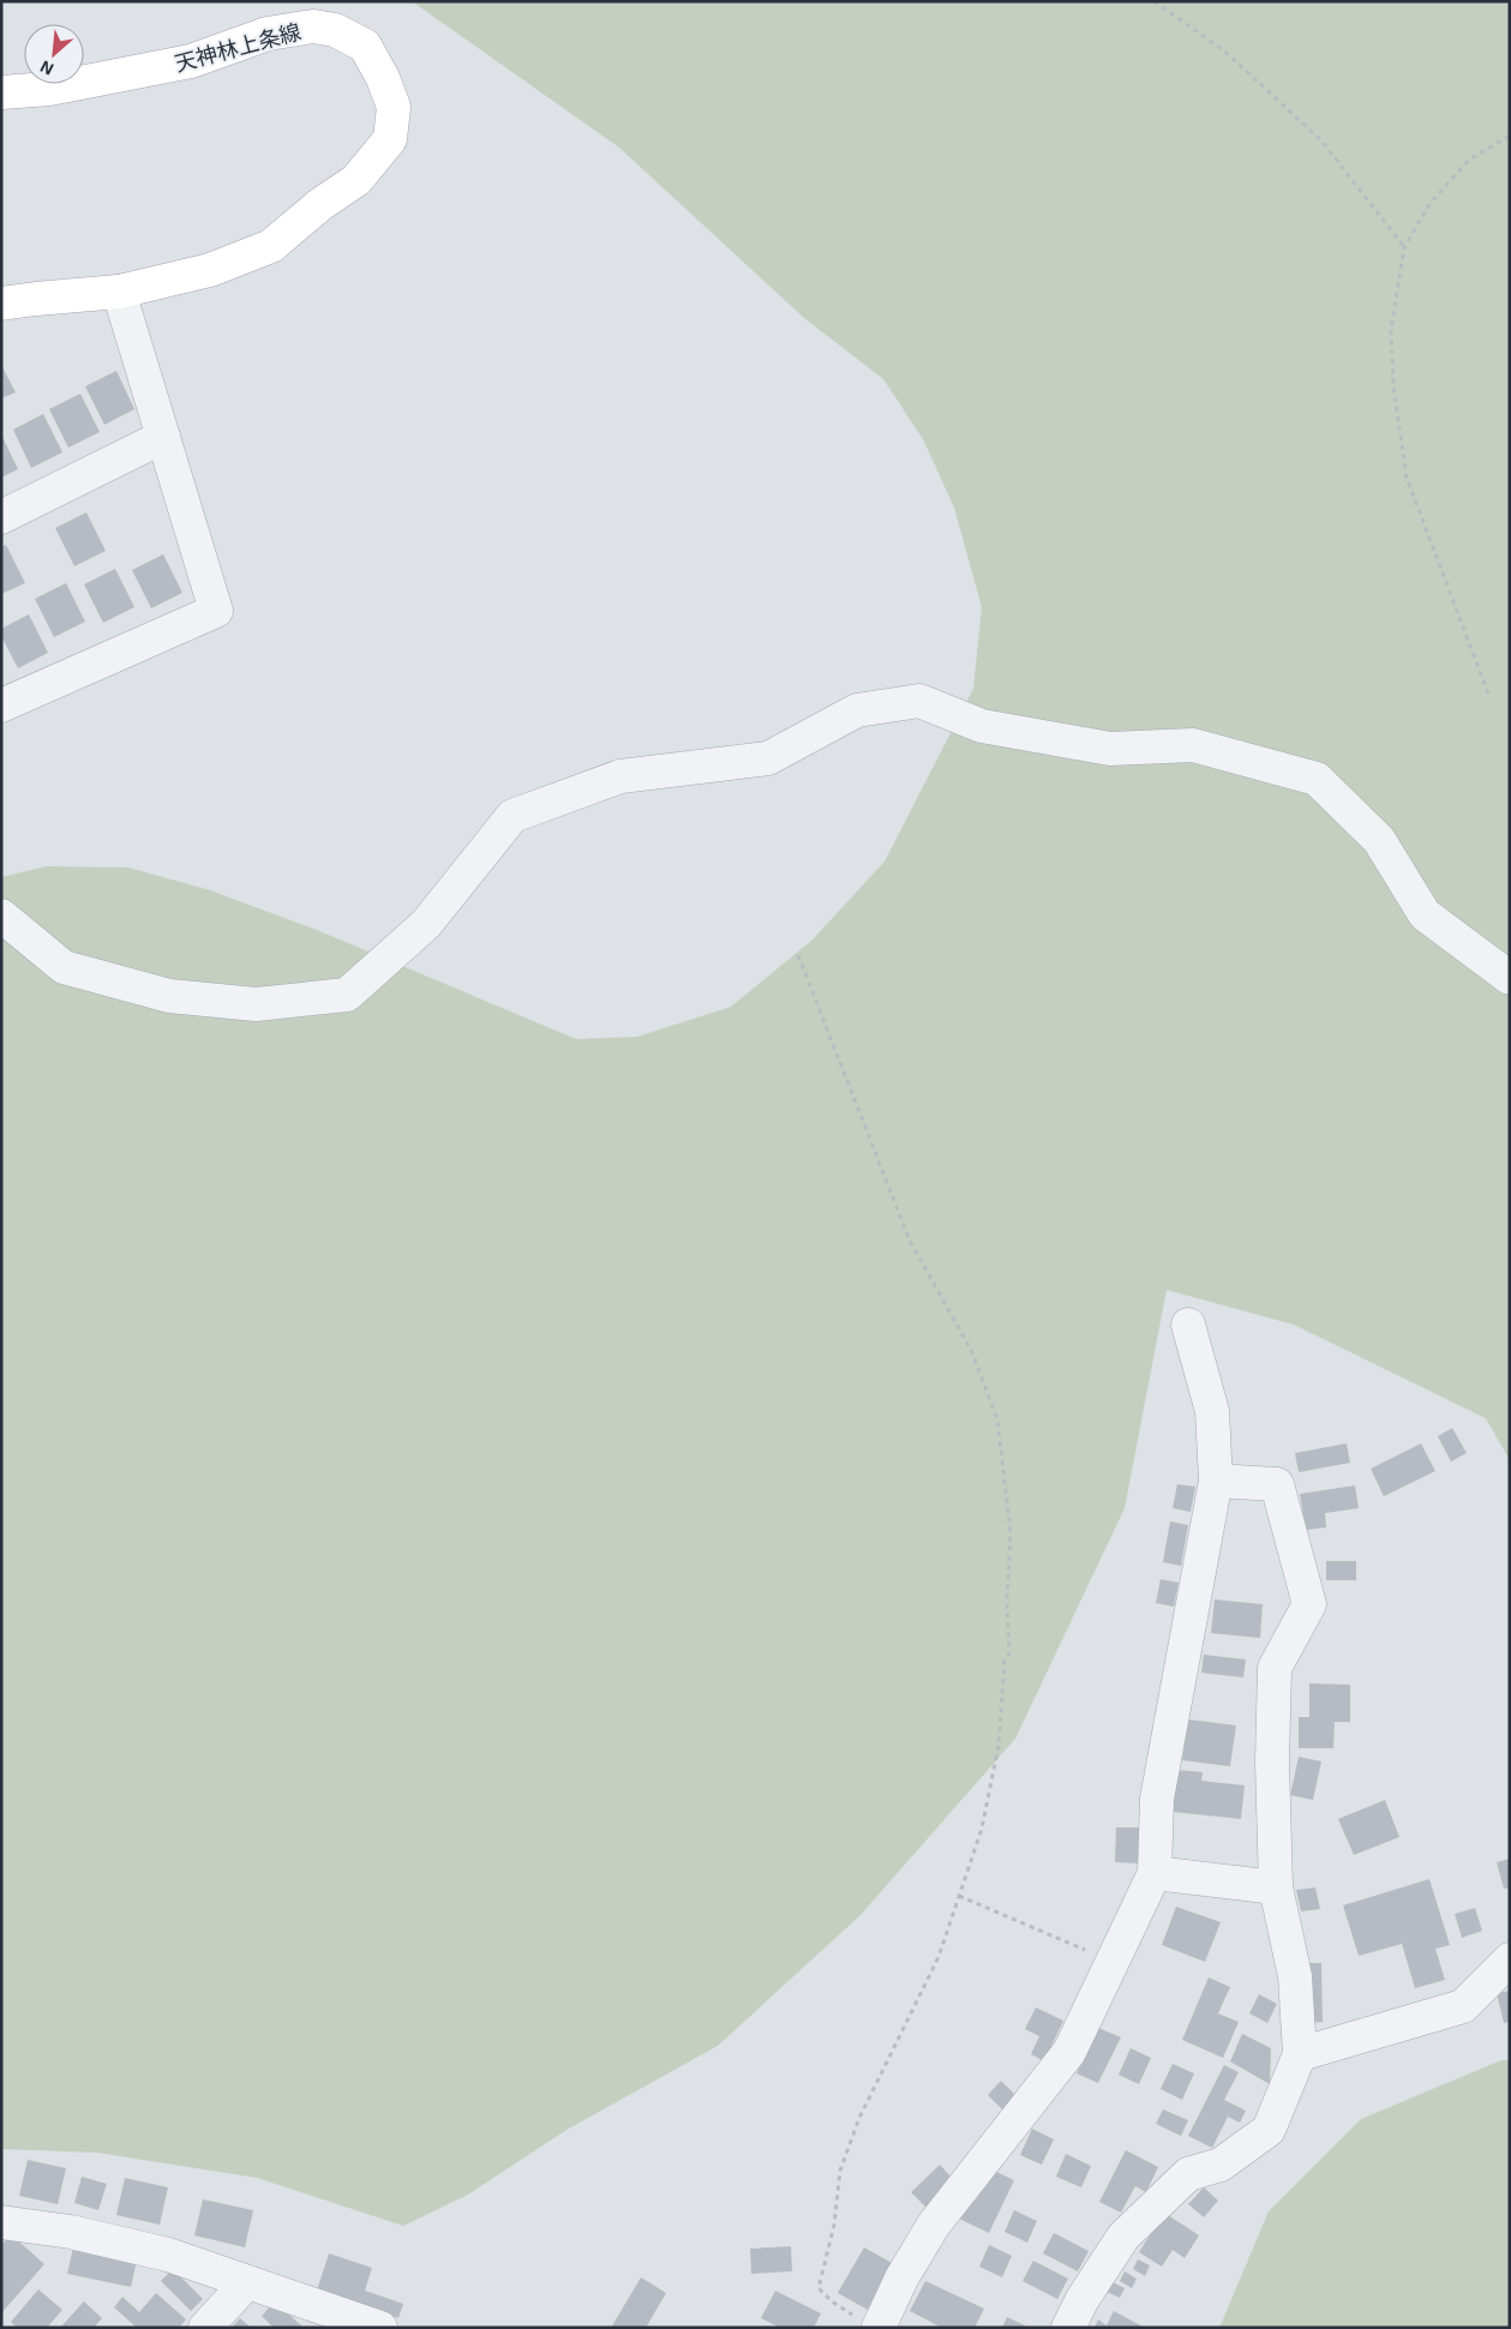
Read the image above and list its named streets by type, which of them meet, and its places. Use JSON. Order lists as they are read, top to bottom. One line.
{"streets":{"main road":["天神林上条線"]},"north":"bottom left"}
